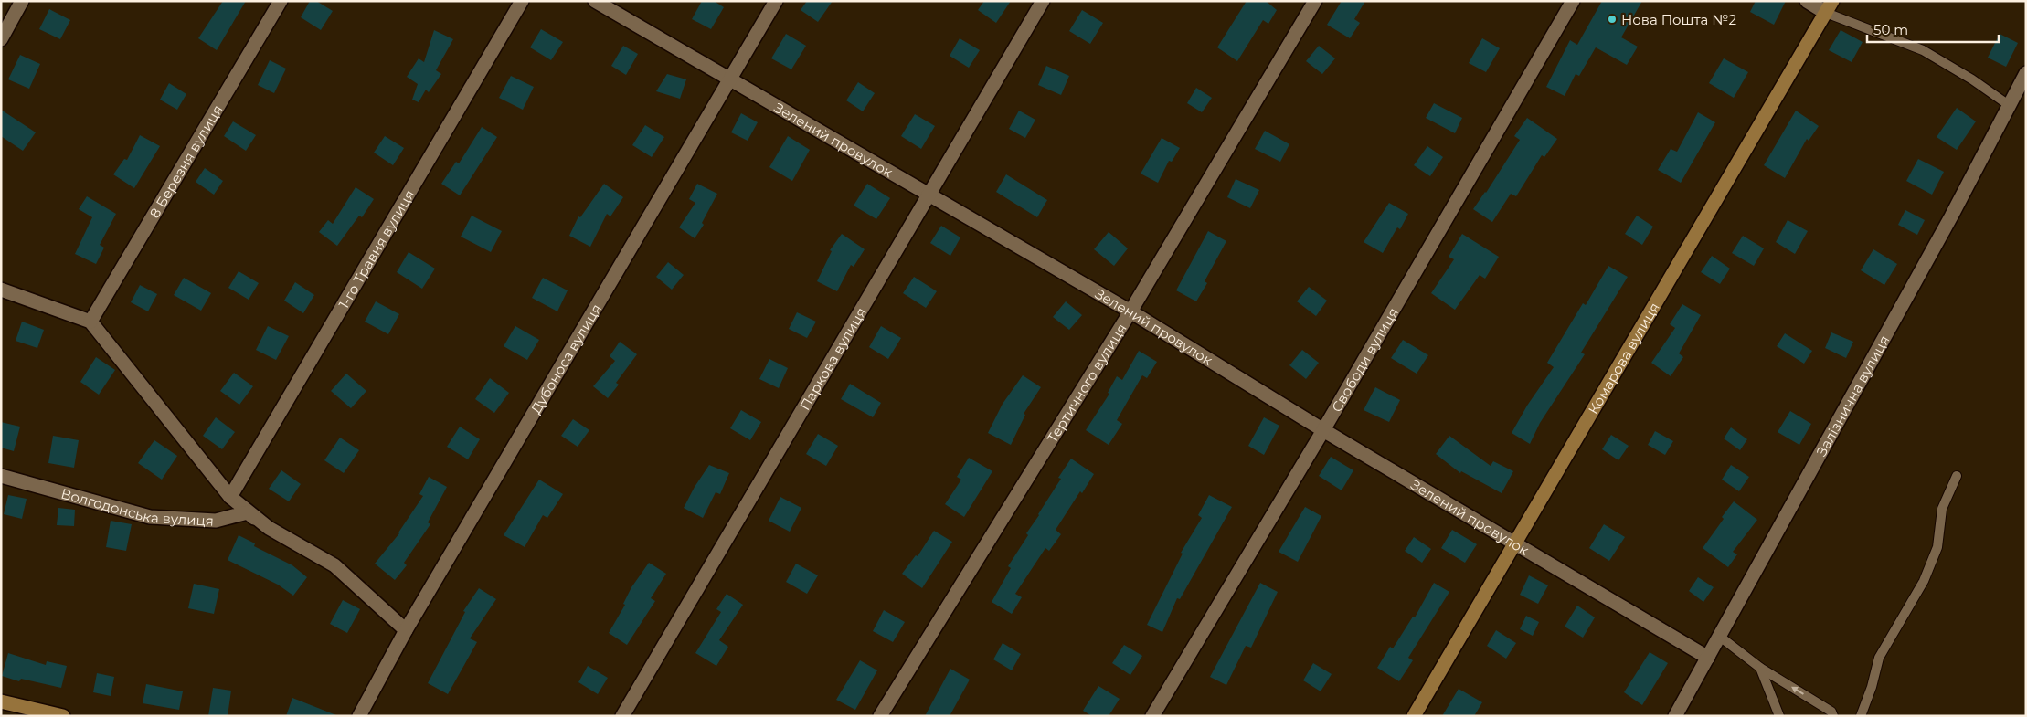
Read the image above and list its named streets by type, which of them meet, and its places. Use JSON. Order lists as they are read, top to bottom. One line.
{"streets":{"main road":["Комарова вулиця"],"street":["Зелений провулок","8 Березня вулиця","1-го Травня вулиця","Дубоноса вулиця","Паркова вулиця","Свободи вулиця","Тертичного вулиця","Залізнична вулиця","Волгодонська вулиця"]},"crossings":[["Зелений провулок","Дубоноса вулиця"],["Зелений провулок","Паркова вулиця"],["Зелений провулок","Комарова вулиця"],["Зелений провулок","Свободи вулиця"],["Зелений провулок","Тертичного вулиця"],["Зелений провулок","Залізнична вулиця"]],"places":["Нова Пошта №2"],"scale_bar":"50 m"}
